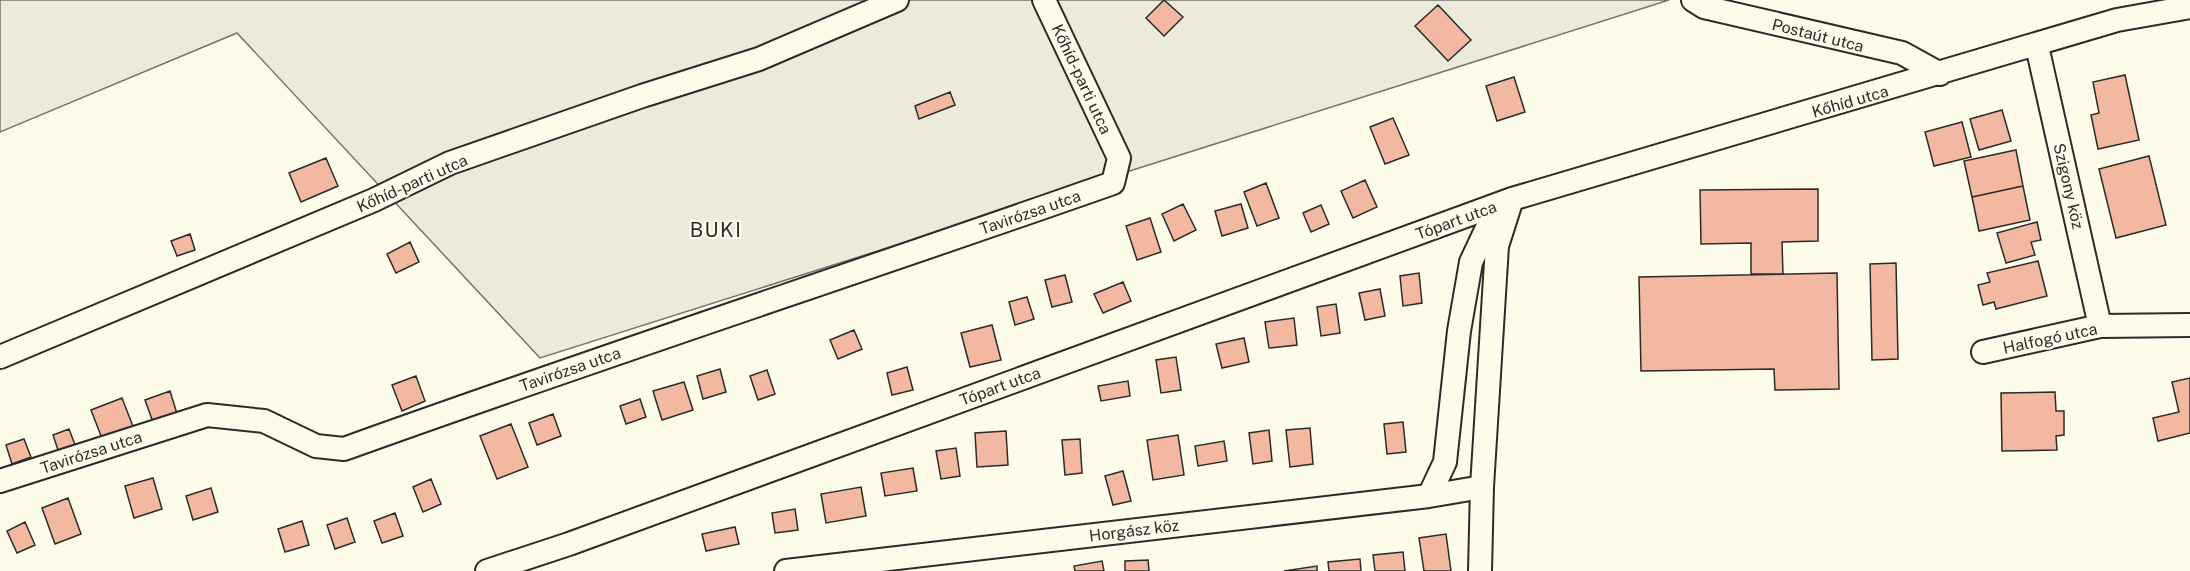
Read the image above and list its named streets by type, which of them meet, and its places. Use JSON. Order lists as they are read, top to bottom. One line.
{"streets":{"street":["Postaút utca","Kőhíd-parti utca","Kőhíd utca","Szigony köz","Tavirózsa utca","Tópart utca","Halfogó utca","Horgász köz"]},"crossings":[["Postaút utca","Kőhíd utca"],["Kőhíd-parti utca","Tavirózsa utca"],["Kőhíd utca","Szigony köz"],["Kőhíd utca","Tópart utca"],["Szigony köz","Halfogó utca"]],"districts":["BUKI"]}
